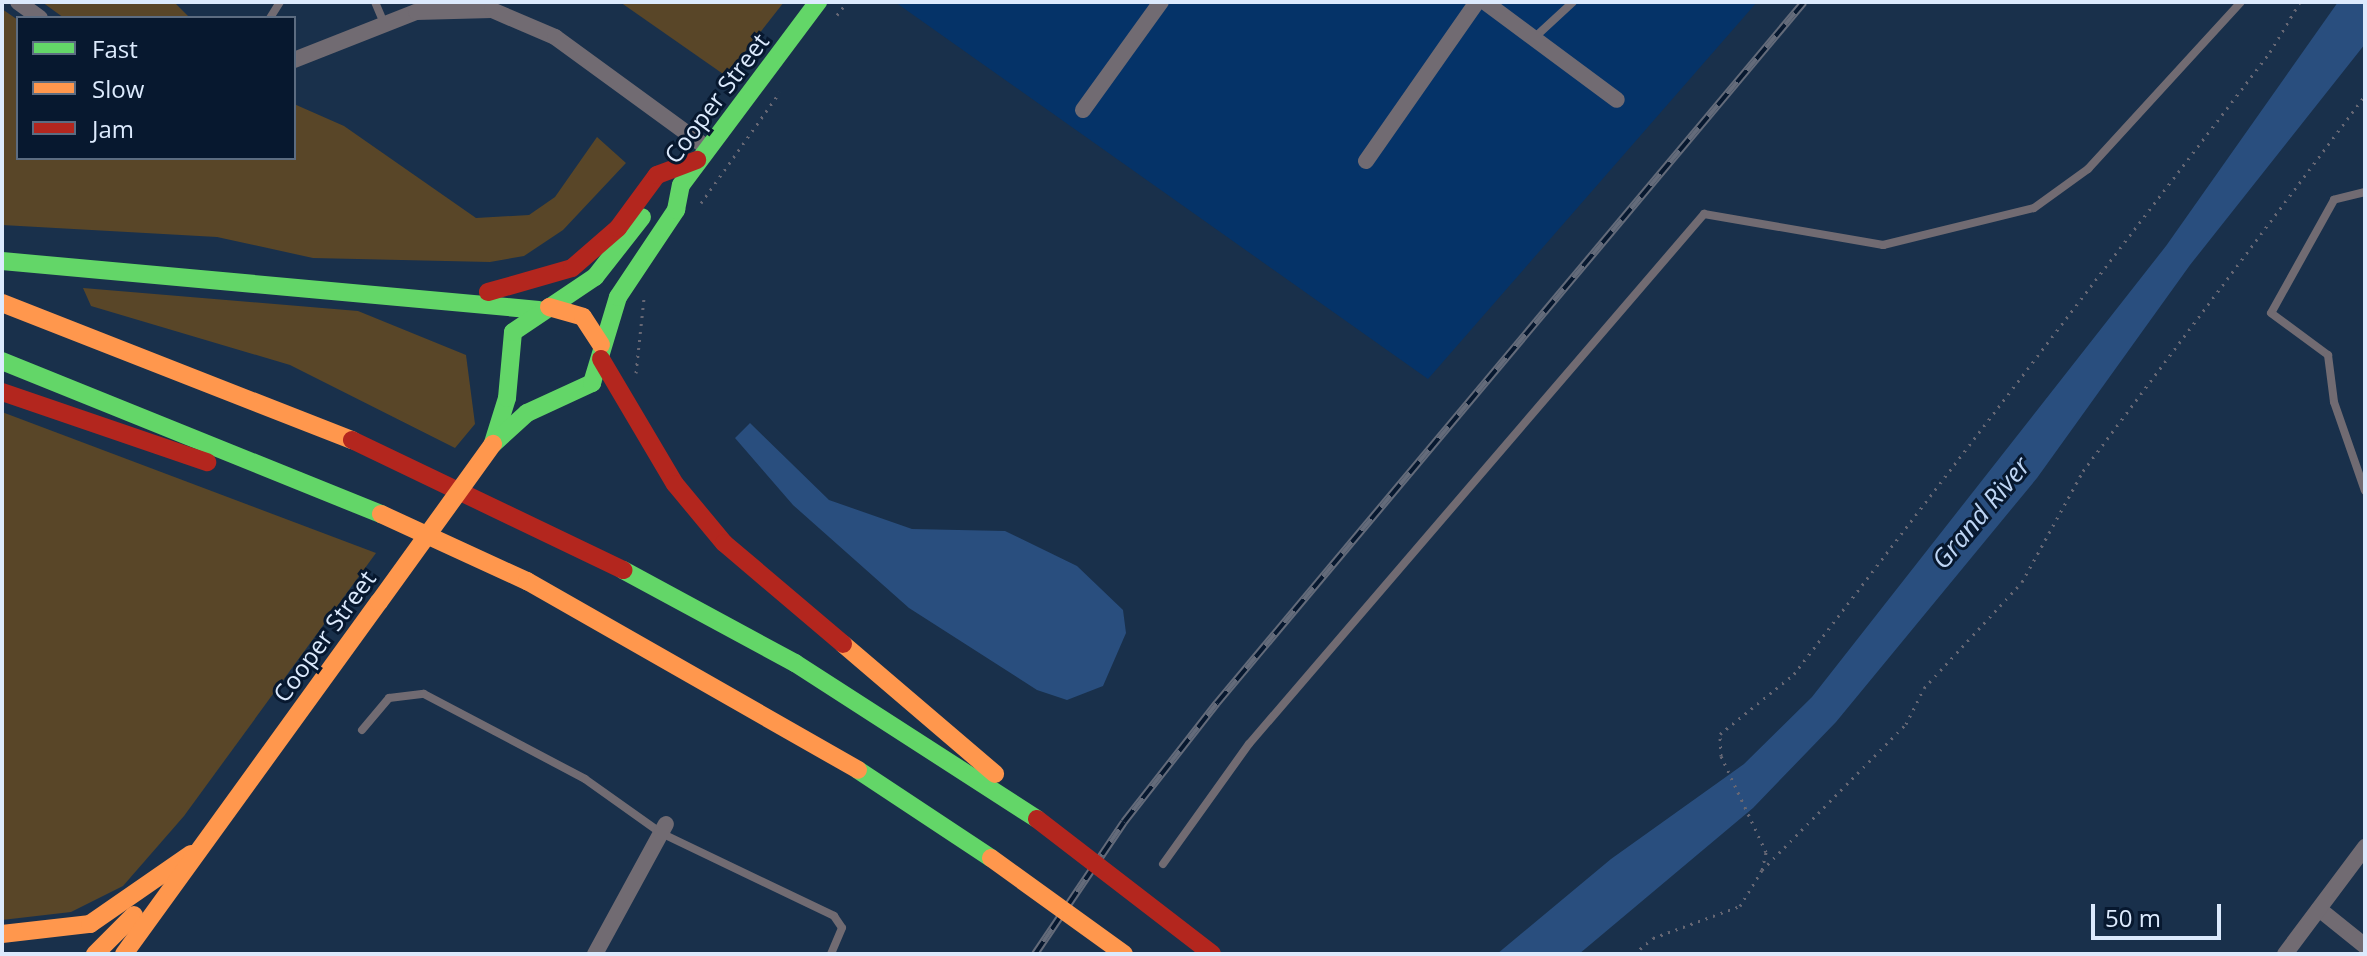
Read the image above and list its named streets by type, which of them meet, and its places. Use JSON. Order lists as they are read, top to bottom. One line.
{"streets":{"main road":["Cooper Street"]},"water":["Grand River"],"legend":["Fast","Slow","Jam"],"scale_bar":"50 m"}
